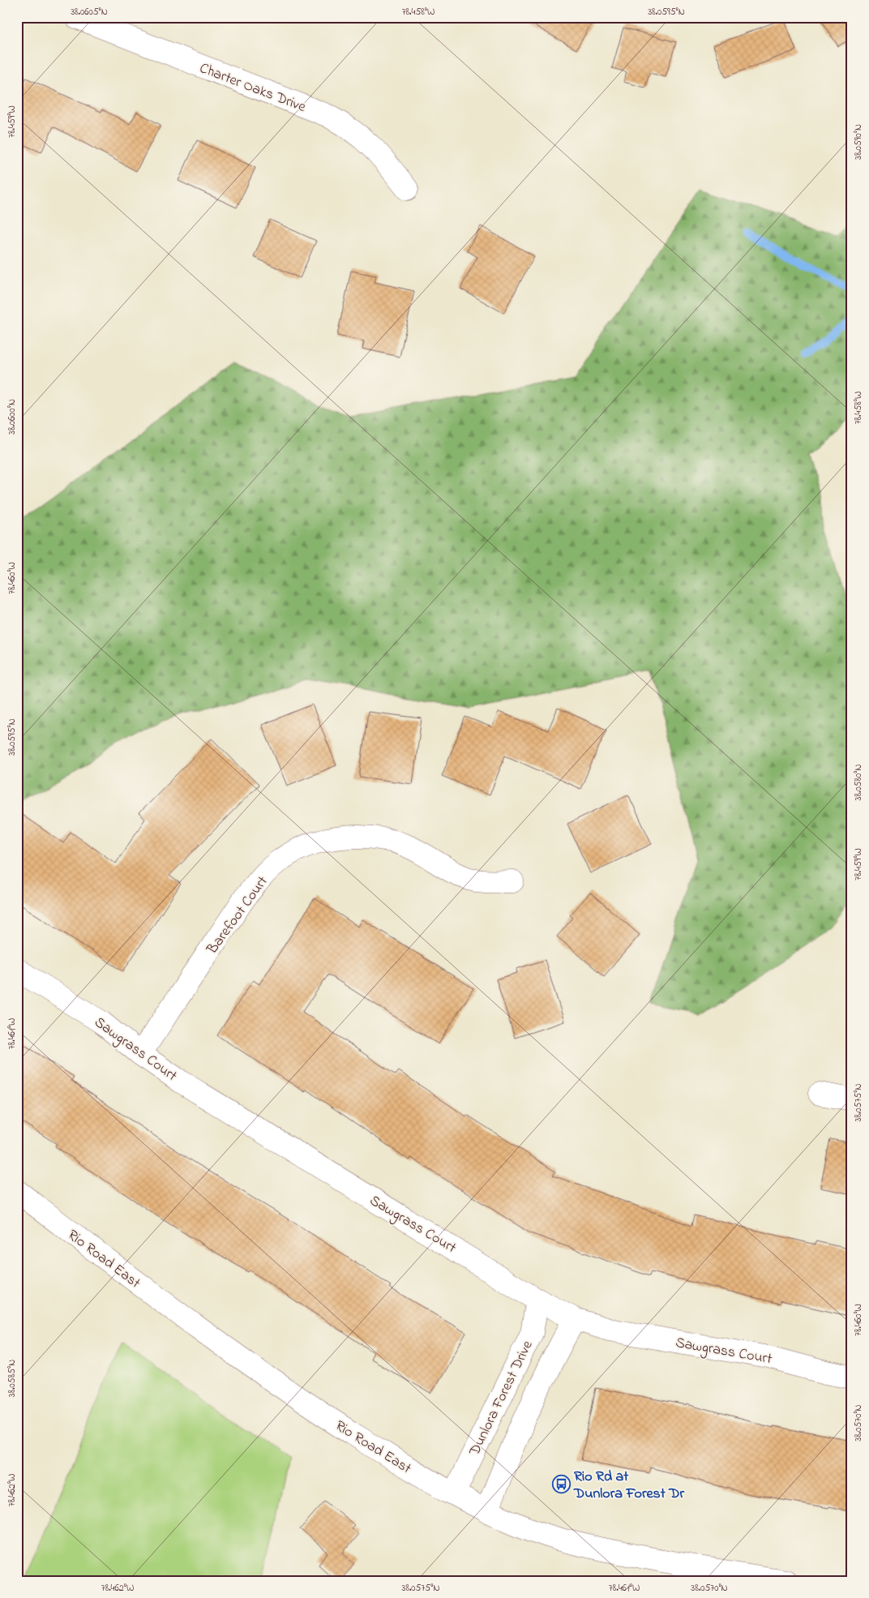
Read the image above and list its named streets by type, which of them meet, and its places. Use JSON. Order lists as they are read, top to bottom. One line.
{"streets":{"street":["Charter Oaks Drive","Barefoot Court","Sawgrass Court","Rio Road East","Dunlora Forest Drive"]},"crossings":[["Barefoot Court","Sawgrass Court"],["Sawgrass Court","Dunlora Forest Drive"],["Rio Road East","Dunlora Forest Drive"]],"places":{"bus stop":["Rio Rd at Dunlora Forest Dr"]},"coordinates":["38.0605°N","78.458°W","38.0595°N","78.459°W","38.0590°N","38.0600°N","78.460°W","38.0580°N","78.461°W","38.0575°N","38.0585°N","38.0570°N","78.462°W"]}
